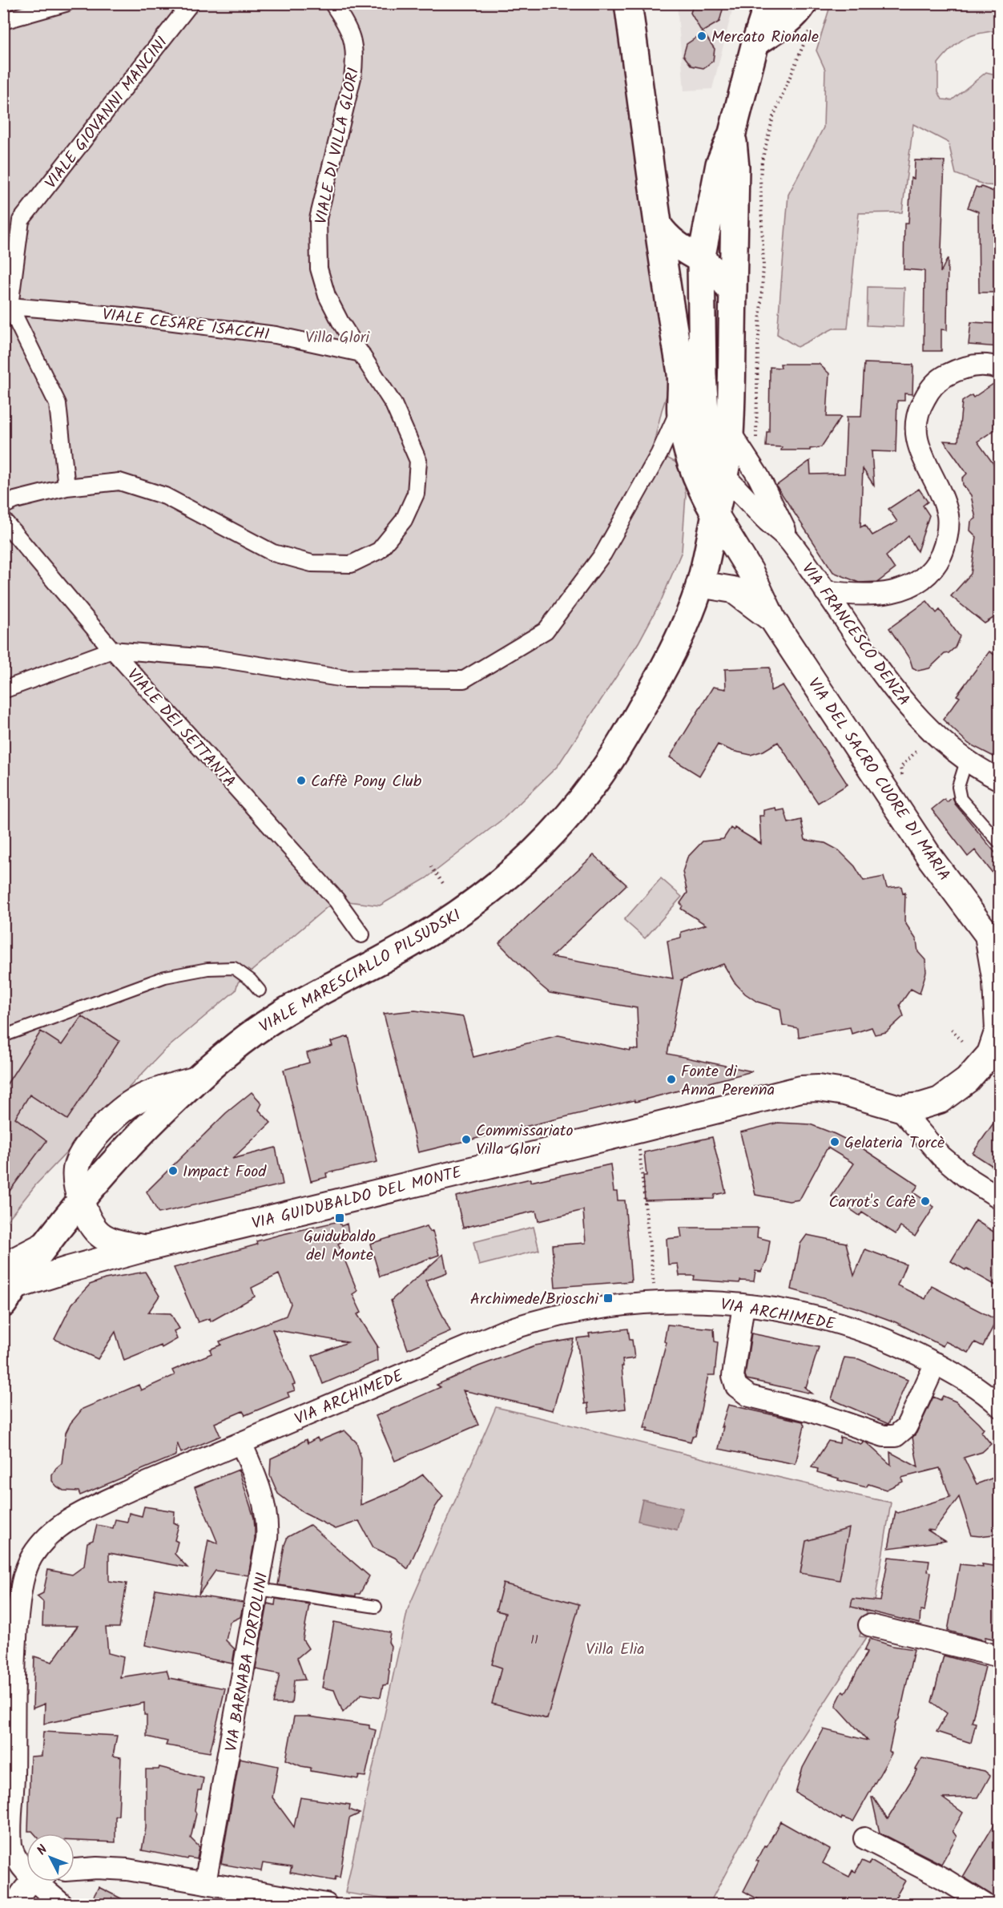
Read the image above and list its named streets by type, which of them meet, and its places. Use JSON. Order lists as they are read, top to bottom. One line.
{"streets":{"main road":["VIALE MARESCIALLO PILSUDSKI"],"street":["VIALE GIOVANNI MANCINI","VIALE DI VILLA GLORI","VIALE CESARE ISACCHI","VIA FRANCESCO DENZA","VIALE DEI SETTANTA","VIA DEL SACRO CUORE DI MARIA","VIA GUIDUBALDO DEL MONTE","VIA ARCHIMEDE","VIA BARNABA TORTOLINI"]},"crossings":[["VIALE GIOVANNI MANCINI","VIALE CESARE ISACCHI"],["VIALE DI VILLA GLORI","VIALE CESARE ISACCHI"],["VIA FRANCESCO DENZA","VIALE MARESCIALLO PILSUDSKI"],["VIA DEL SACRO CUORE DI MARIA","VIALE MARESCIALLO PILSUDSKI"],["VIALE MARESCIALLO PILSUDSKI","VIA GUIDUBALDO DEL MONTE"],["VIA ARCHIMEDE","VIA BARNABA TORTOLINI"]],"parks":["Villa Glori","Villa Elia"],"places":{"other":["Mercato Rionale","Caffè Pony Club","Fonte di Anna Perenna","Commissariato Villa Glori","Gelateria Torcè","Impact Food","Carrot's Cafè"],"transit":["Guidubaldo del Monte","Archimede/Brioschi"]},"house_numbers":["11"],"north":"top left"}
